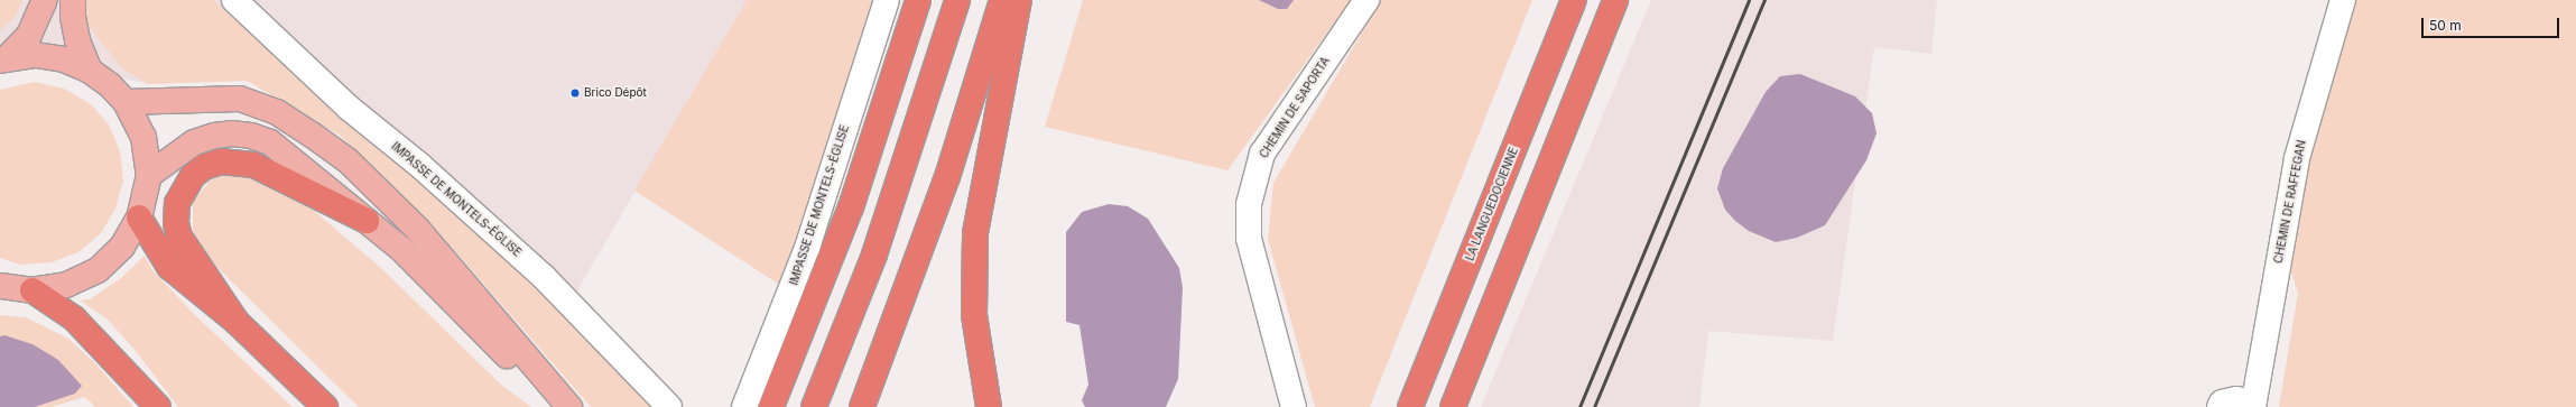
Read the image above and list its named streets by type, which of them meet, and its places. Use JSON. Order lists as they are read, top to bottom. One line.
{"streets":{"highway":["LA LANGUEDOCIENNE"],"street":["CHEMIN DE SAPORTA","IMPASSE DE MONTELS-ÉGLISE","CHEMIN DE RAFFEGAN"]},"places":["Brico Dépôt"],"scale_bar":"50 m"}
